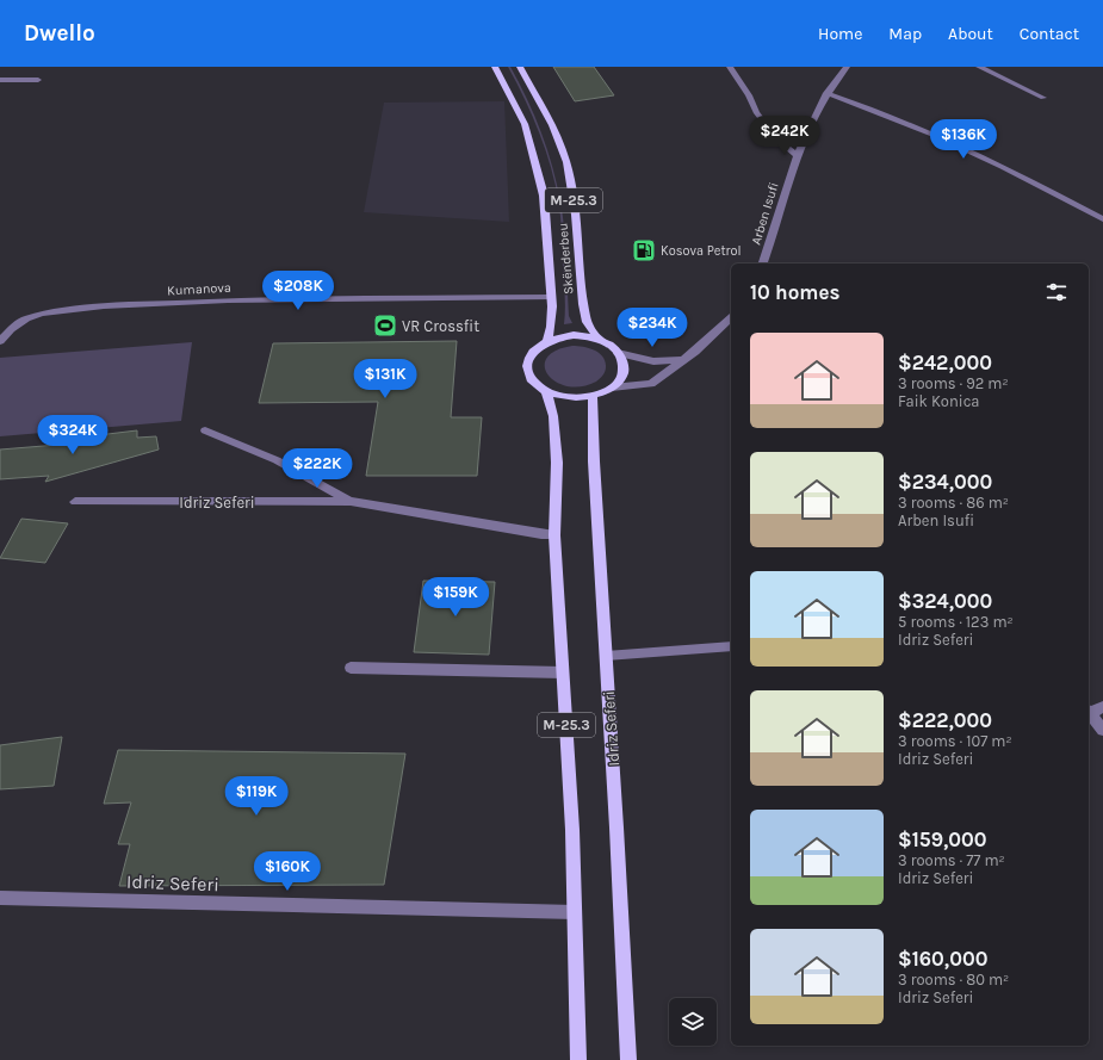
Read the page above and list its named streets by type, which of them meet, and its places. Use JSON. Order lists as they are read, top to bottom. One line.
{"streets":{"main road":["M-25.3","Skënderbeu","Idriz Seferi"],"street":["Arben Isufi","Kumanova"]},"crossings":[["M-25.3","Skënderbeu"],["M-25.3","Idriz Seferi"],["Skënderbeu","Kumanova"],["Skënderbeu","Idriz Seferi"]],"places":{"fuel station":["Kosova Petrol"],"sports":["VR Crossfit"]},"page":{"header":"Dwello","nav":["Home","Map","About","Contact"],"price":["$242K","$136K","$208K","$234K","$131K","$324K","$222K","$159K","$119K","$160K"],"heading":"10 homes","list":[{"name":"$242,000","note":"3 rooms · 92 m² · Faik Konica"},{"name":"$234,000","note":"3 rooms · 86 m² · Arben Isufi"},{"name":"$324,000","note":"5 rooms · 123 m² · Idriz Seferi"},{"name":"$222,000","note":"3 rooms · 107 m² · Idriz Seferi"},{"name":"$159,000","note":"3 rooms · 77 m² · Idriz Seferi"},{"name":"$160,000","note":"3 rooms · 80 m² · Idriz Seferi"}]}}
